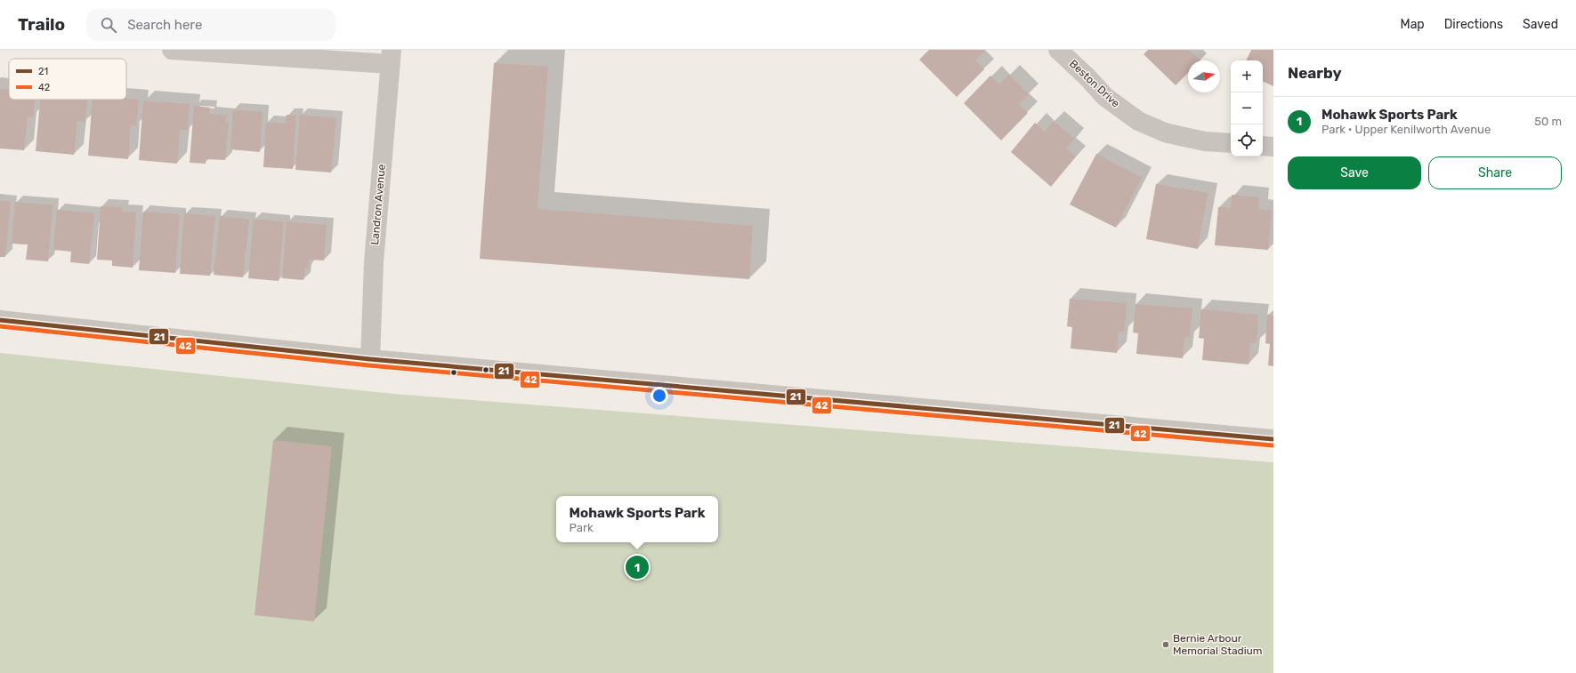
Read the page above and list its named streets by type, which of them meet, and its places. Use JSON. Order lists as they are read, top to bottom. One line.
{"streets":{"street":["Beston Drive","Landron Avenue"]},"places":["Bernie Arbour Memorial Stadium"],"lines":["transit line 21","transit line 42"],"legend":["21","42"],"north":"right","page":{"header":"Trailo","search":"Search here","nav":["Map","Directions","Saved"],"heading":"Nearby","map_buttons":["+","−"],"list":[{"mark":"1","name":"Mohawk Sports Park","note":"Park · Upper Kenilworth Avenue","value":"50 m"}],"buttons":["Save","Share"],"popup":["Mohawk Sports Park","Park"],"pins":"1"}}
